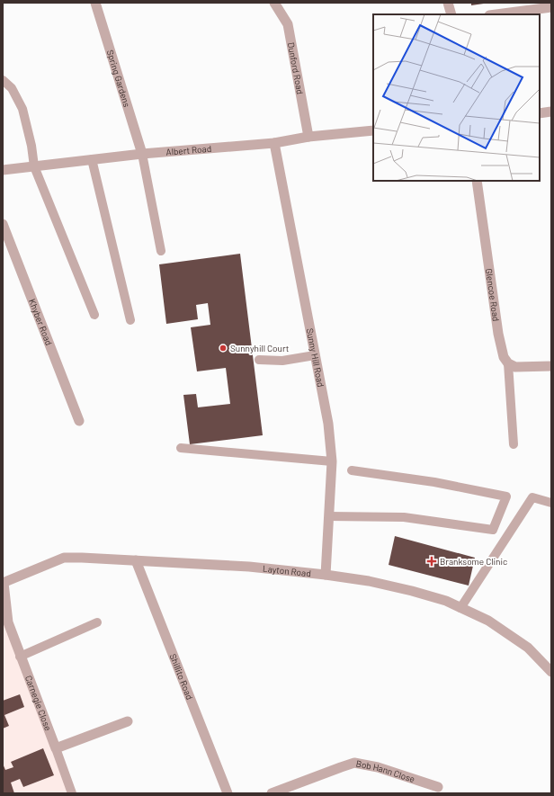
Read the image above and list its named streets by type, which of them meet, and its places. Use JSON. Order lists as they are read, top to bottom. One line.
{"streets":{"street":["Dunford Road","Spring Gardens","Albert Road","Glencoe Road","Khyber Road","Sunny Hill Road","Layton Road","Shillito Road","Carnegie Close","Bob Hann Close"]},"crossings":[["Dunford Road","Albert Road"],["Spring Gardens","Albert Road"],["Albert Road","Sunny Hill Road"],["Sunny Hill Road","Layton Road"],["Layton Road","Shillito Road"],["Layton Road","Carnegie Close"]],"places":{"other":["Sunnyhill Court"],"health":["Branksome Clinic"]}}
